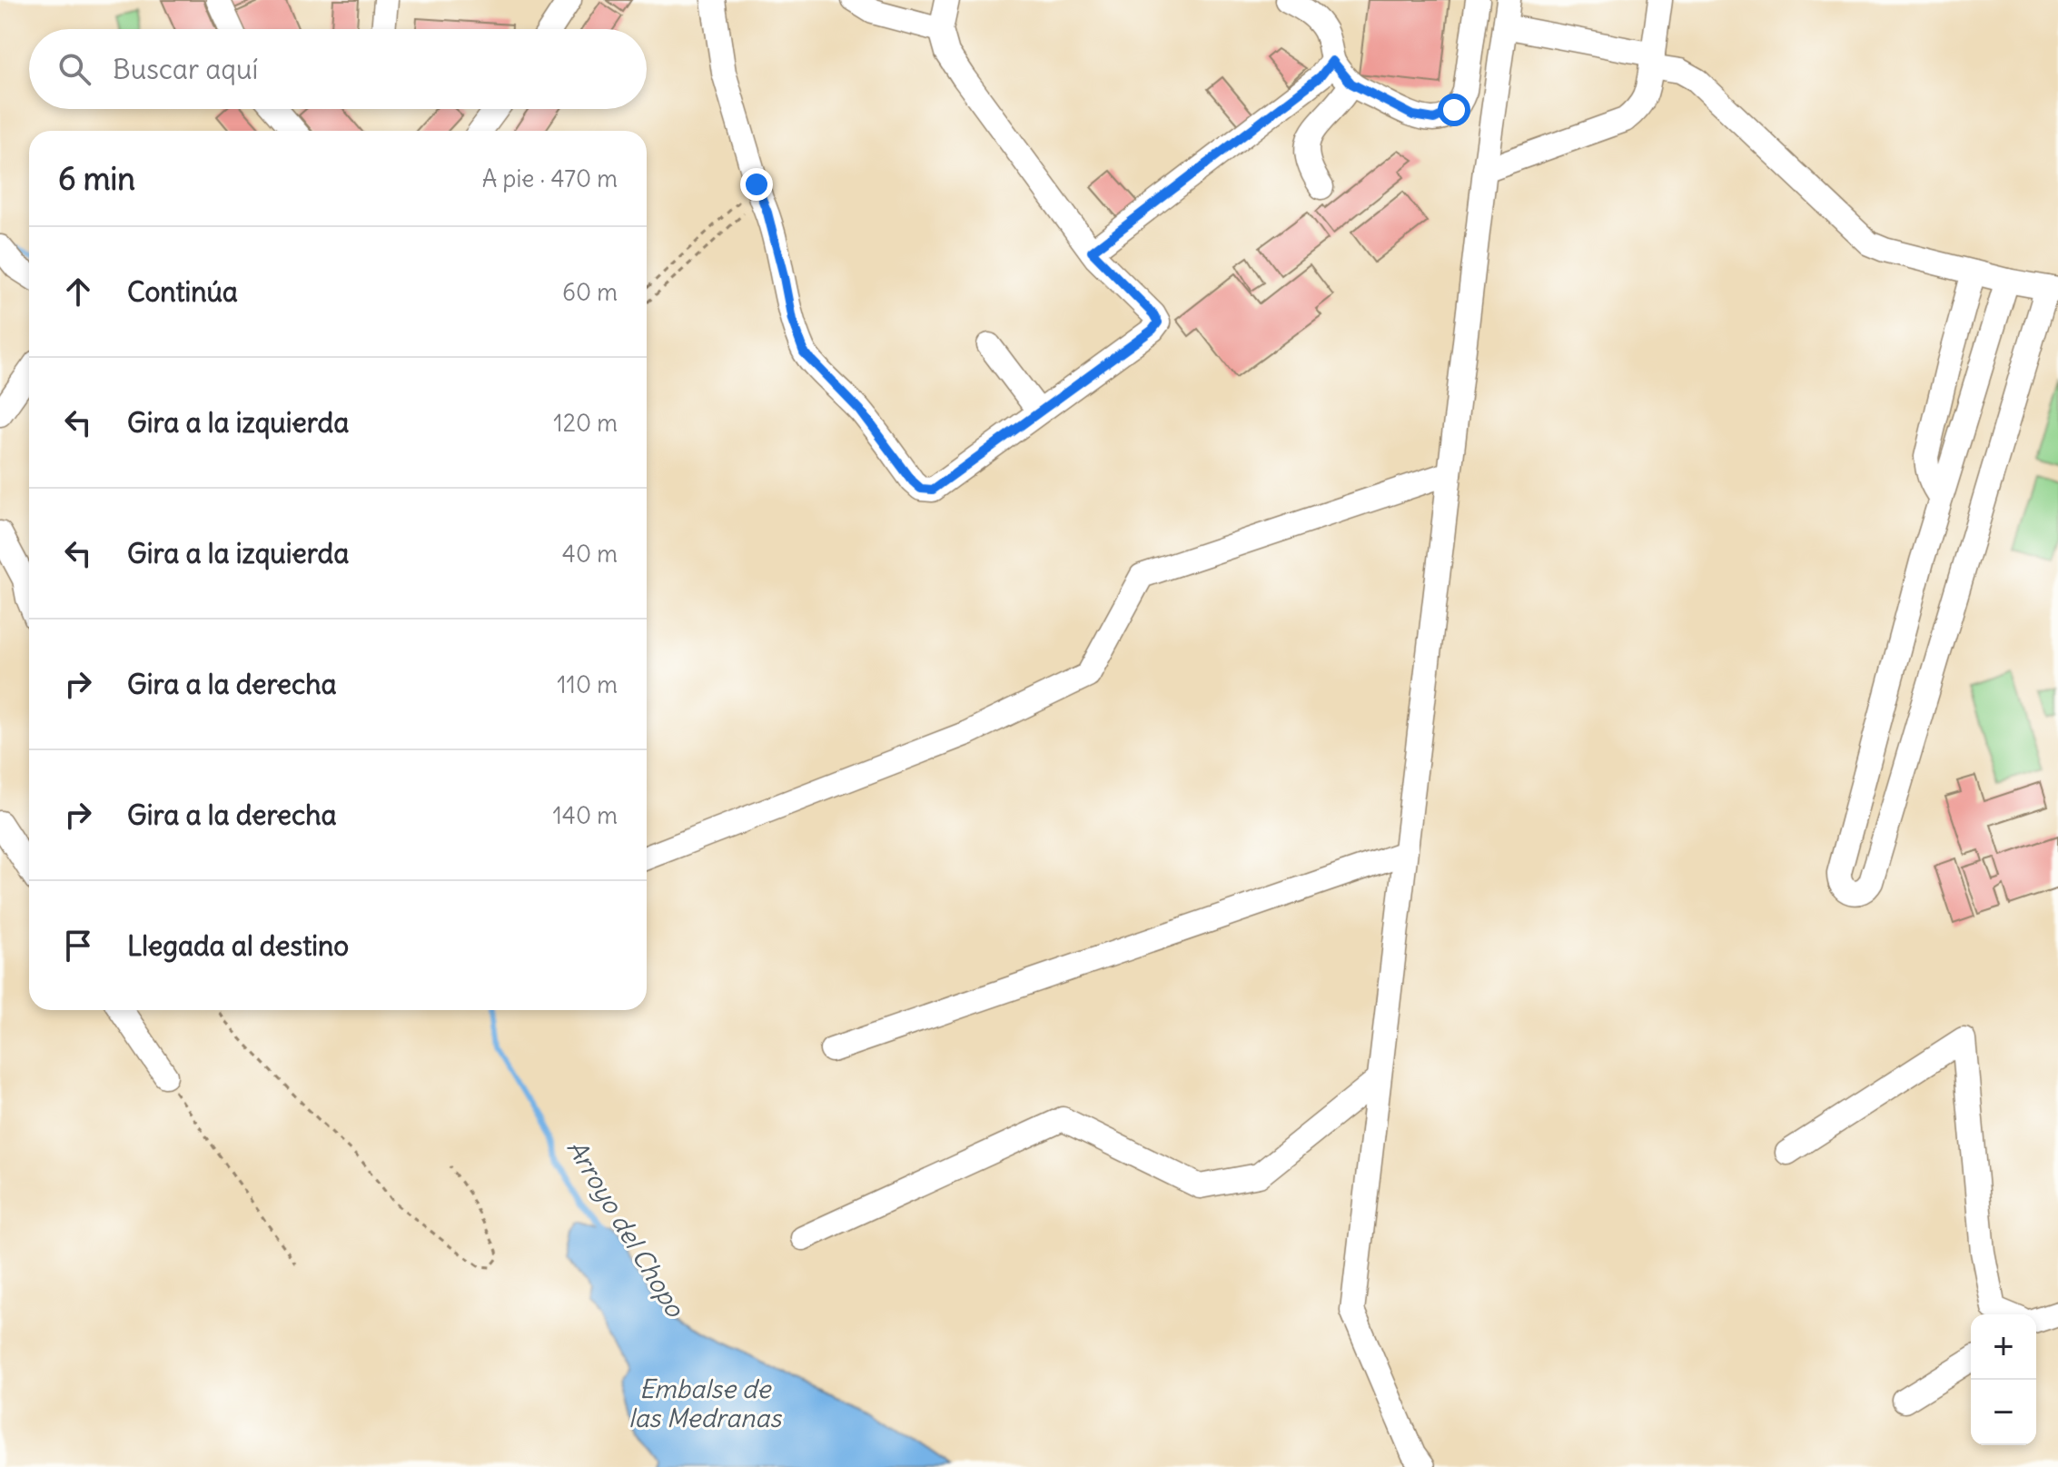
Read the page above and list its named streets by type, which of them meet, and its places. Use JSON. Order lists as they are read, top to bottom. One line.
{"water":["Arroyo del Chopo","Embalse de las Medranas"],"page":{"search":"Buscar aquí","heading":["6 min","A pie · 470 m"],"list":[["Continúa","60 m"],["Gira a la izquierda","120 m"],["Gira a la izquierda","40 m"],["Gira a la derecha","110 m"],["Gira a la derecha","140 m"],"Llegada al destino"],"map_buttons":["+","−"]}}
